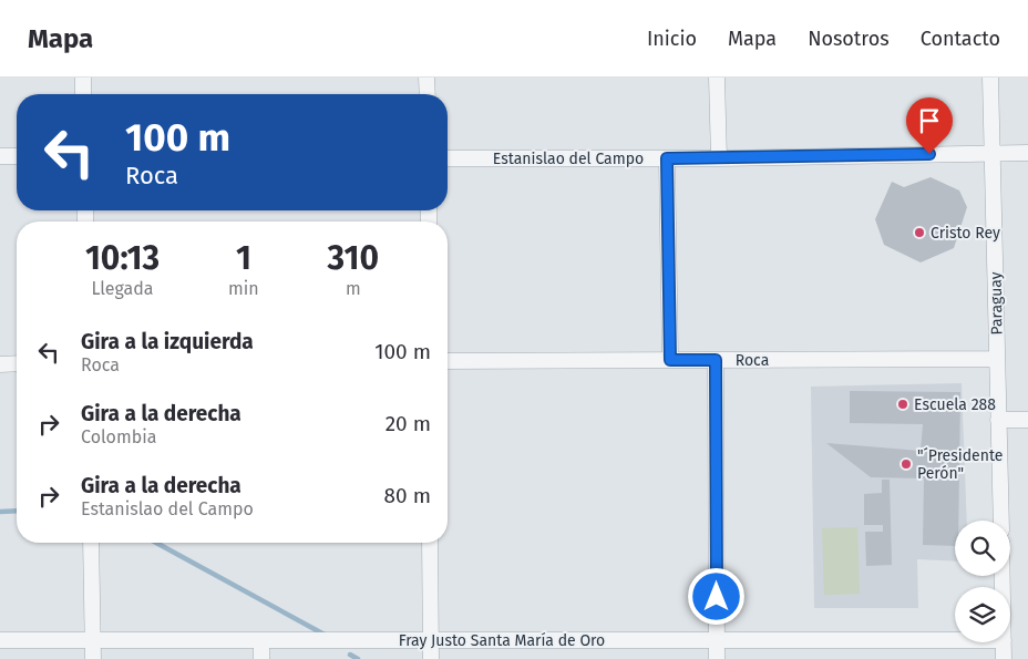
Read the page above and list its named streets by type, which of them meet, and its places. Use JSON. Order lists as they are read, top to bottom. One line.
{"streets":{"street":["Estanislao del Campo","Paraguay","Roca","Fray Justo Santa María de Oro"]},"crossings":[["Estanislao del Campo","Paraguay"],["Paraguay","Roca"]],"places":["Cristo Rey","Escuela 288","\"´Presidente Perón\""],"page":{"header":"Mapa","nav":["Inicio","Mapa","Nosotros","Contacto"],"turn":["100 m","Roca"],"eta":["10:13","Llegada","1","min","310","m"],"list":[{"name":"Gira a la izquierda","note":"Roca","value":"100 m"},{"name":"Gira a la derecha","note":"Colombia","value":"20 m"},{"name":"Gira a la derecha","note":"Estanislao del Campo","value":"80 m"}]}}
